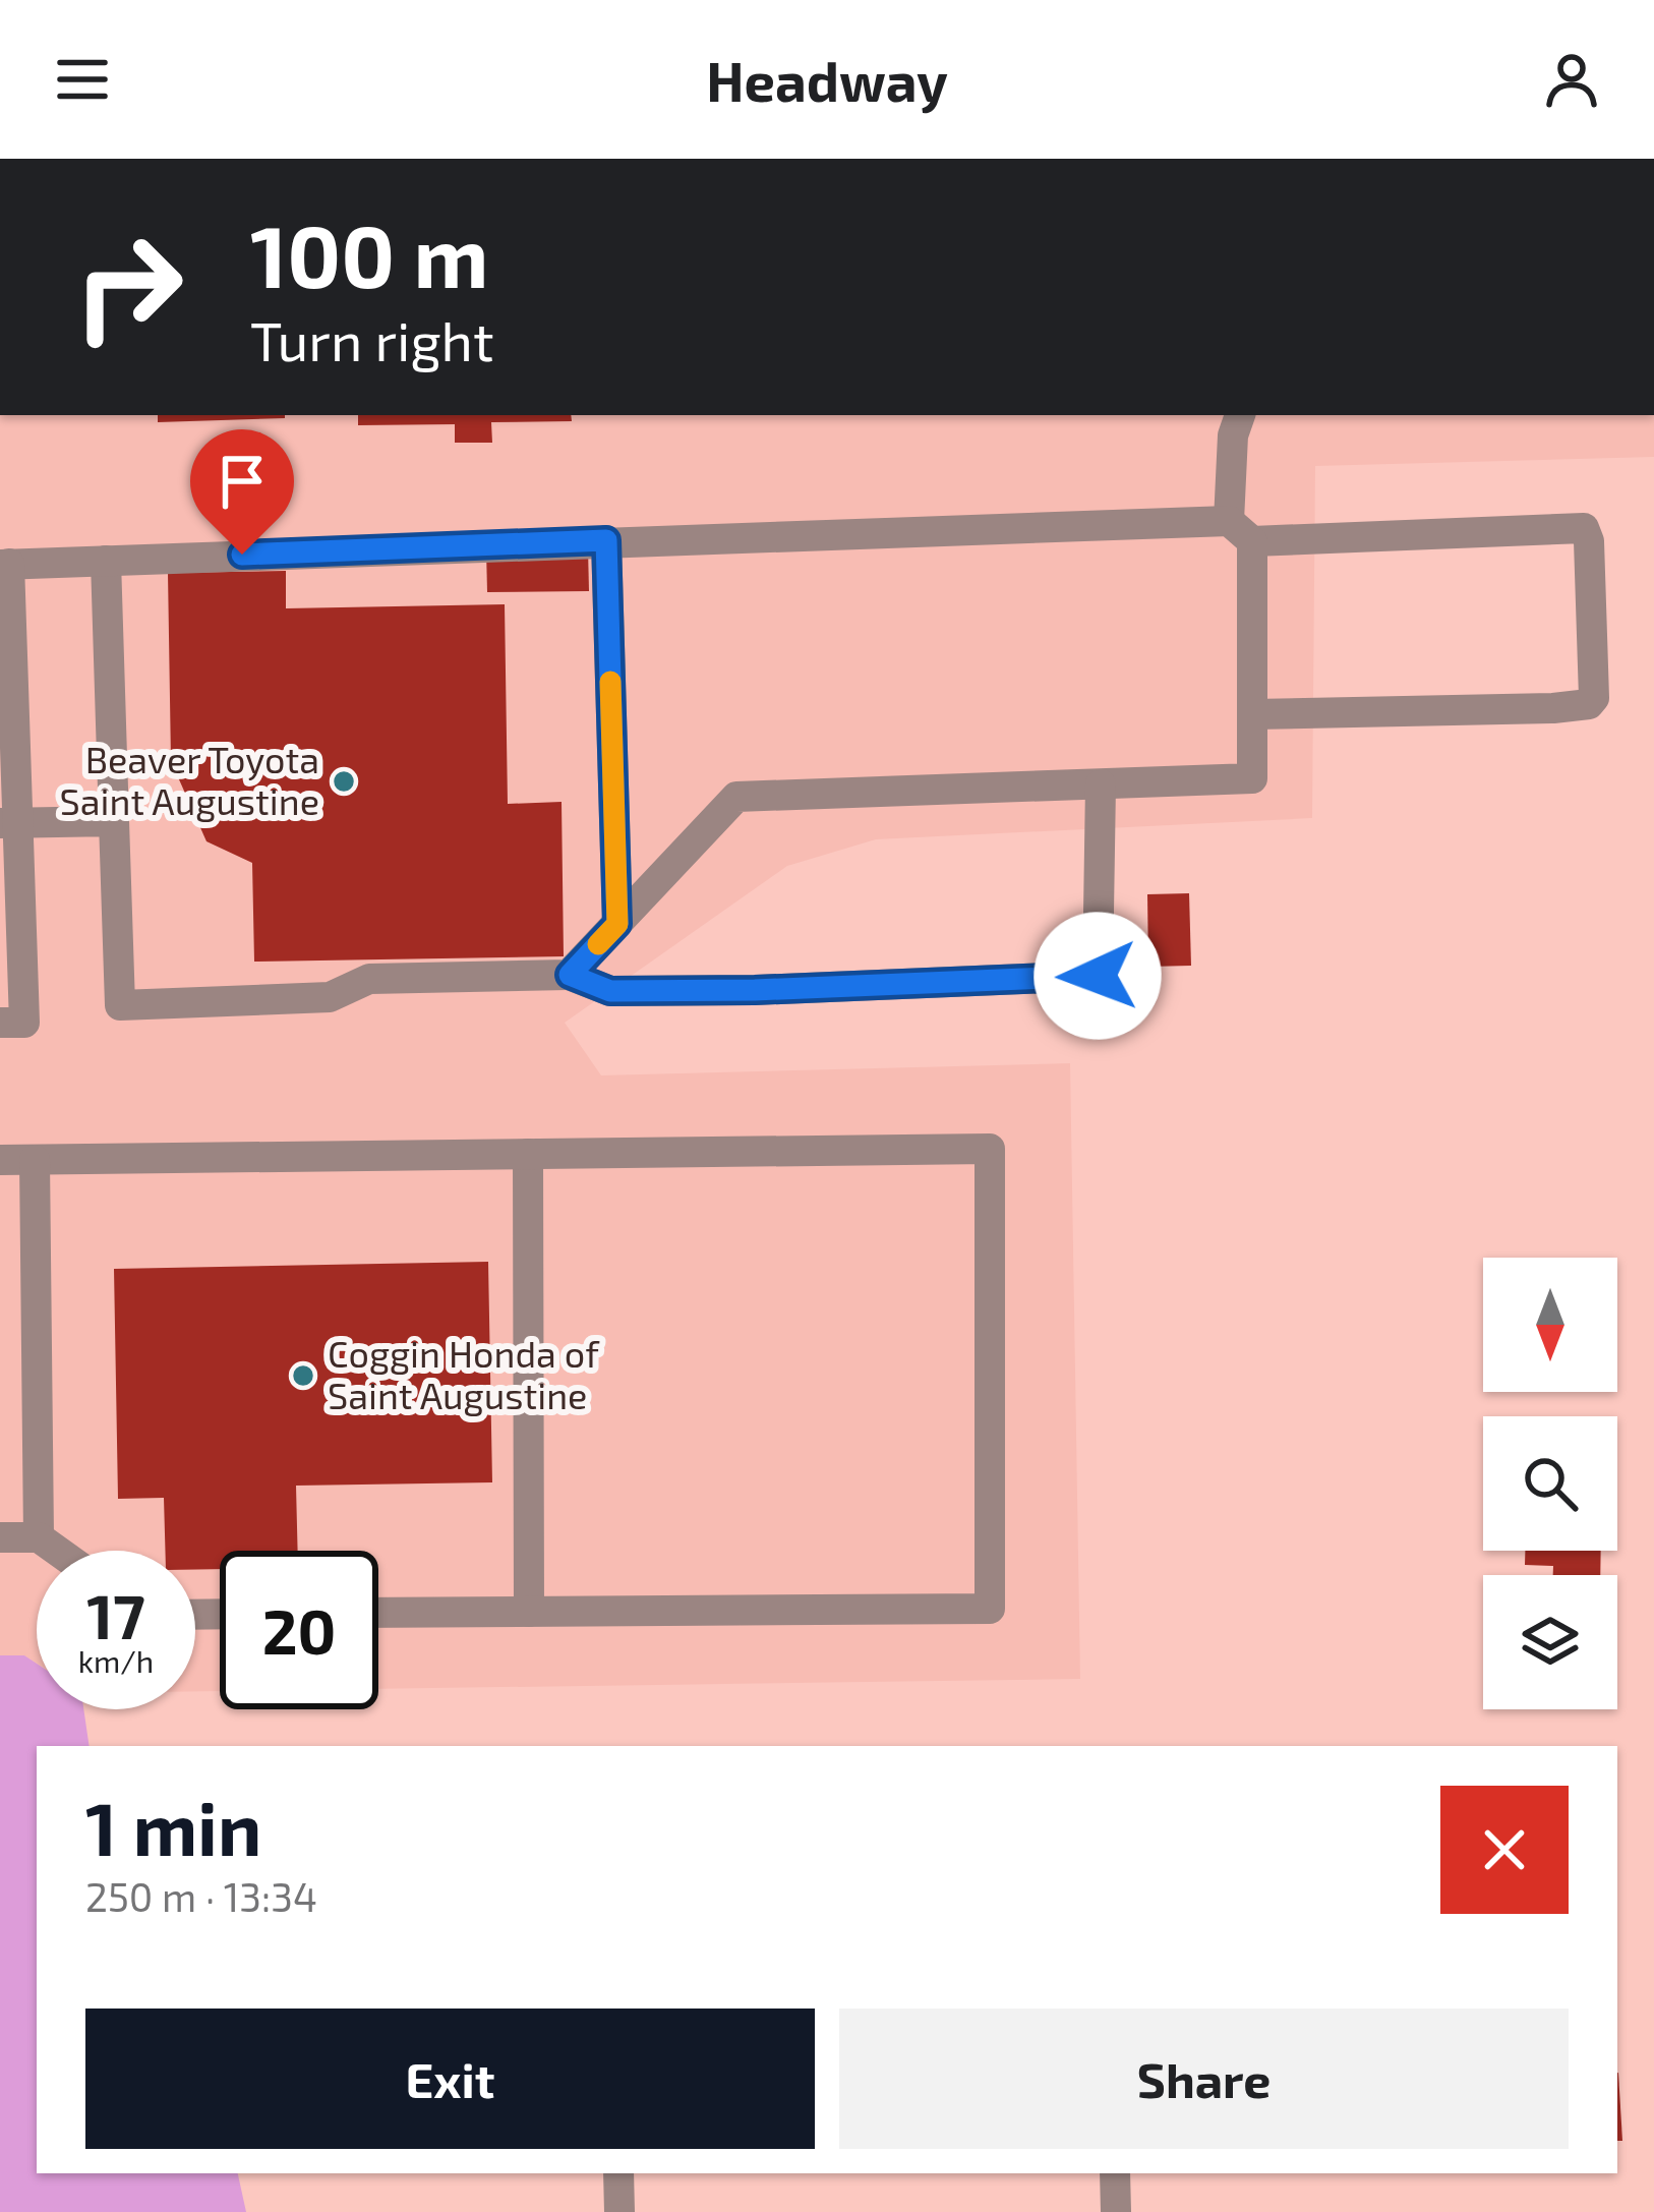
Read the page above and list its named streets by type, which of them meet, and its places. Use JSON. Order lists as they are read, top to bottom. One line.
{"places":["Beaver Toyota Saint Augustine","Coggin Honda of Saint Augustine"],"north":"bottom","page":{"header":"Headway","turn":["100 m","Turn right"],"speed":"17 km/h","limit":"20","heading":["1 min","250 m · 13:34"],"buttons":["Exit","Share"]}}
